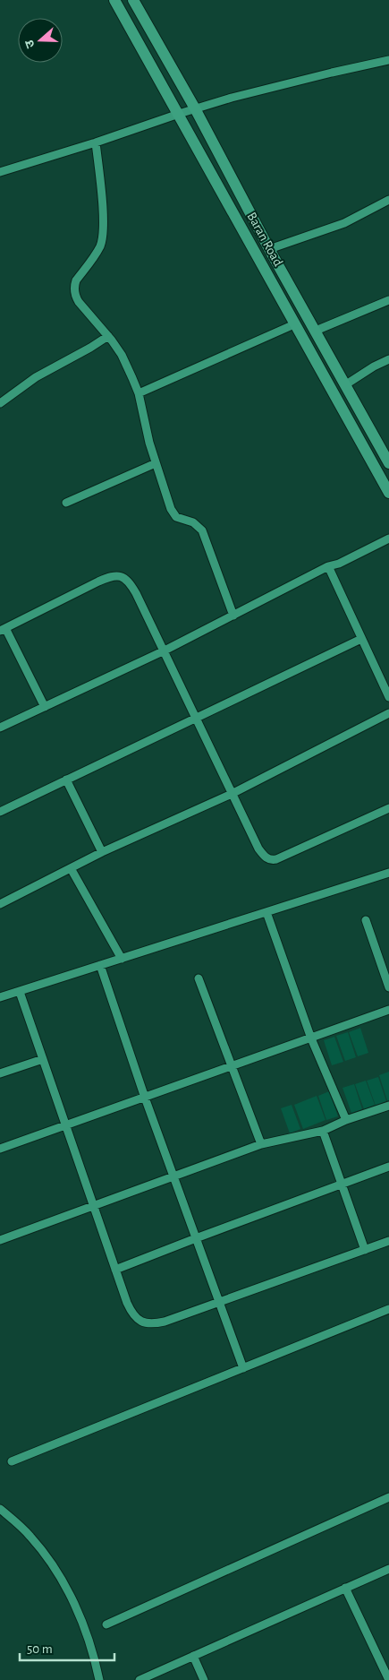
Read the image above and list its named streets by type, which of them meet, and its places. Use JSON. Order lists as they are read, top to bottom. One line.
{"streets":{"main road":["Baran Road"]},"scale_bar":"50 m","north":"left"}
